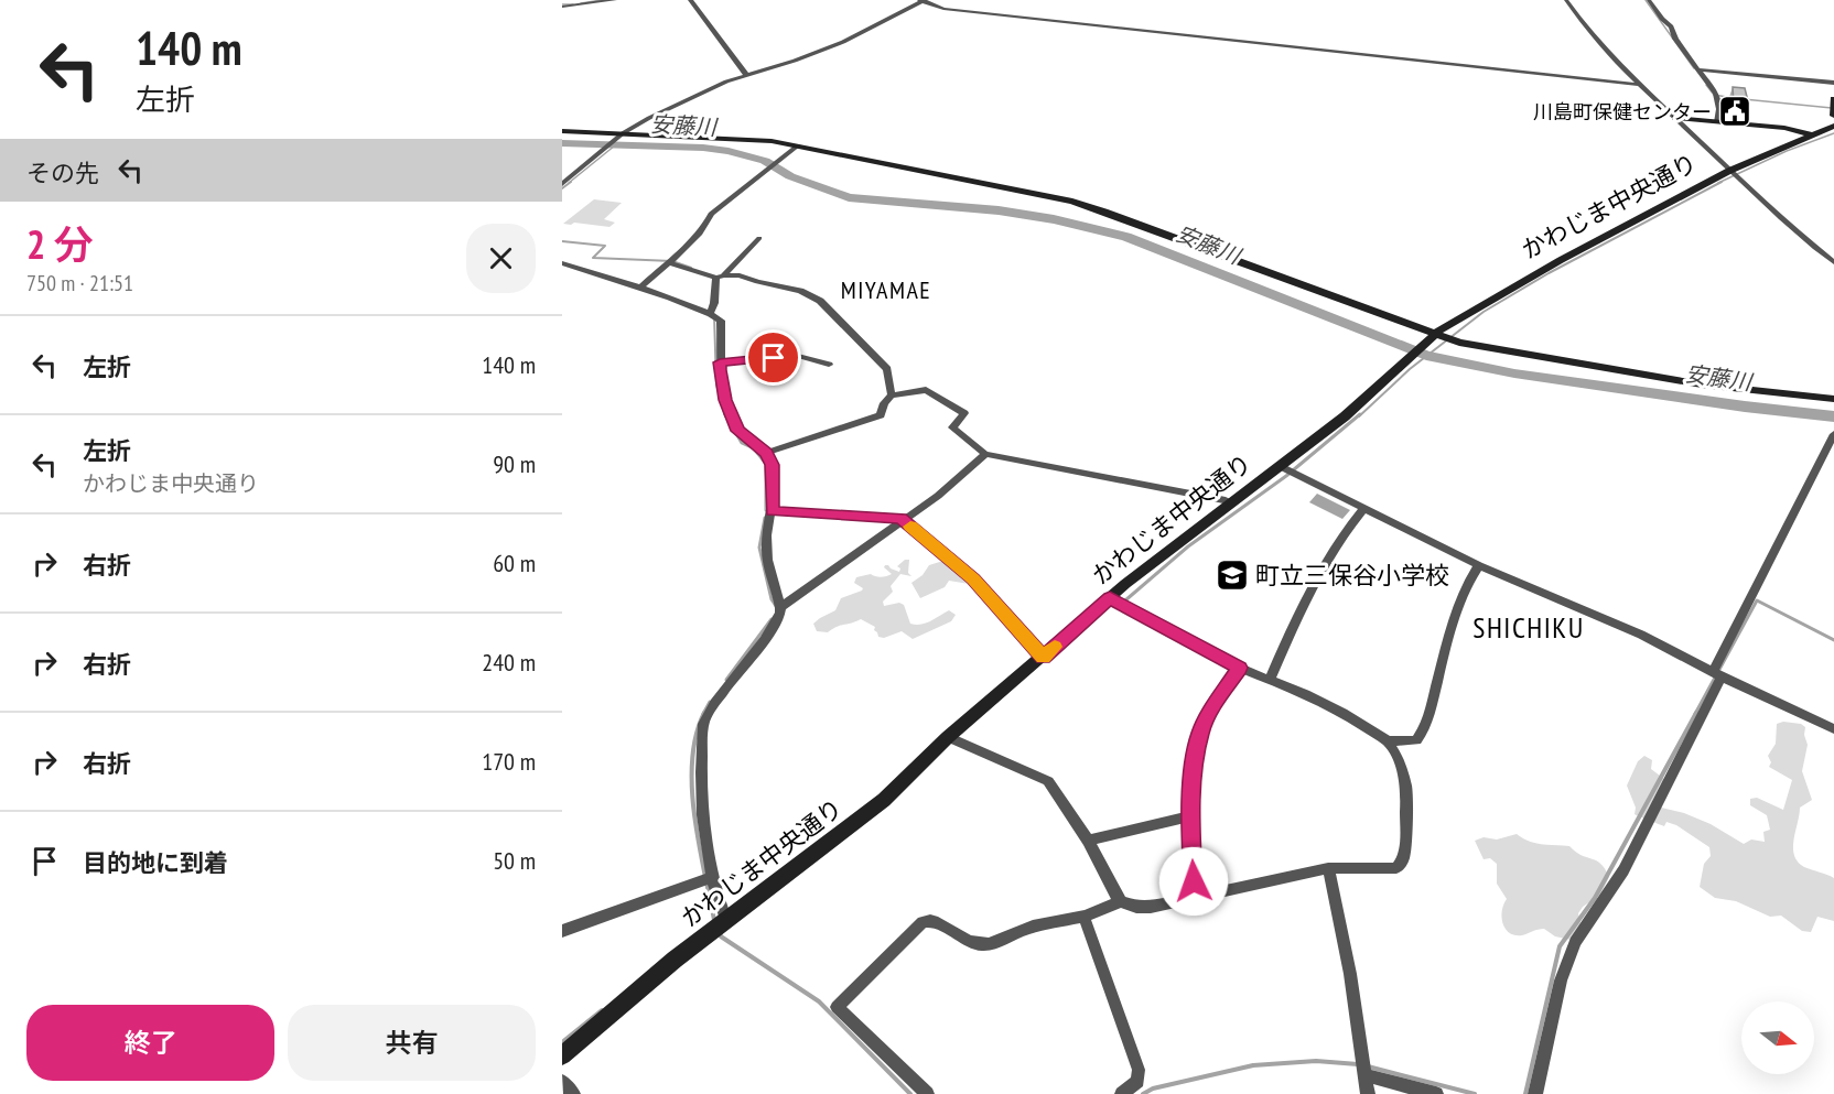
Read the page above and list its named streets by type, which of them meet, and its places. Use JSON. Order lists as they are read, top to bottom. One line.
{"streets":{"street":["かわじま中央通り"]},"districts":["MIYAMAE","SHICHIKU"],"water":["安藤川"],"places":{"public building":["川島町保健センター"],"school or university":["町立三保谷小学校"]},"north":"right","page":{"turn":["140 m","左折"],"then":"その先","heading":["2 分","750 m · 21:51"],"list":[{"name":"左折","value":"140 m"},{"name":"左折","note":"かわじま中央通り","value":"90 m"},{"name":"右折","value":"60 m"},{"name":"右折","value":"240 m"},{"name":"右折","value":"170 m"},{"name":"目的地に到着","value":"50 m"}],"buttons":["終了","共有"]}}
